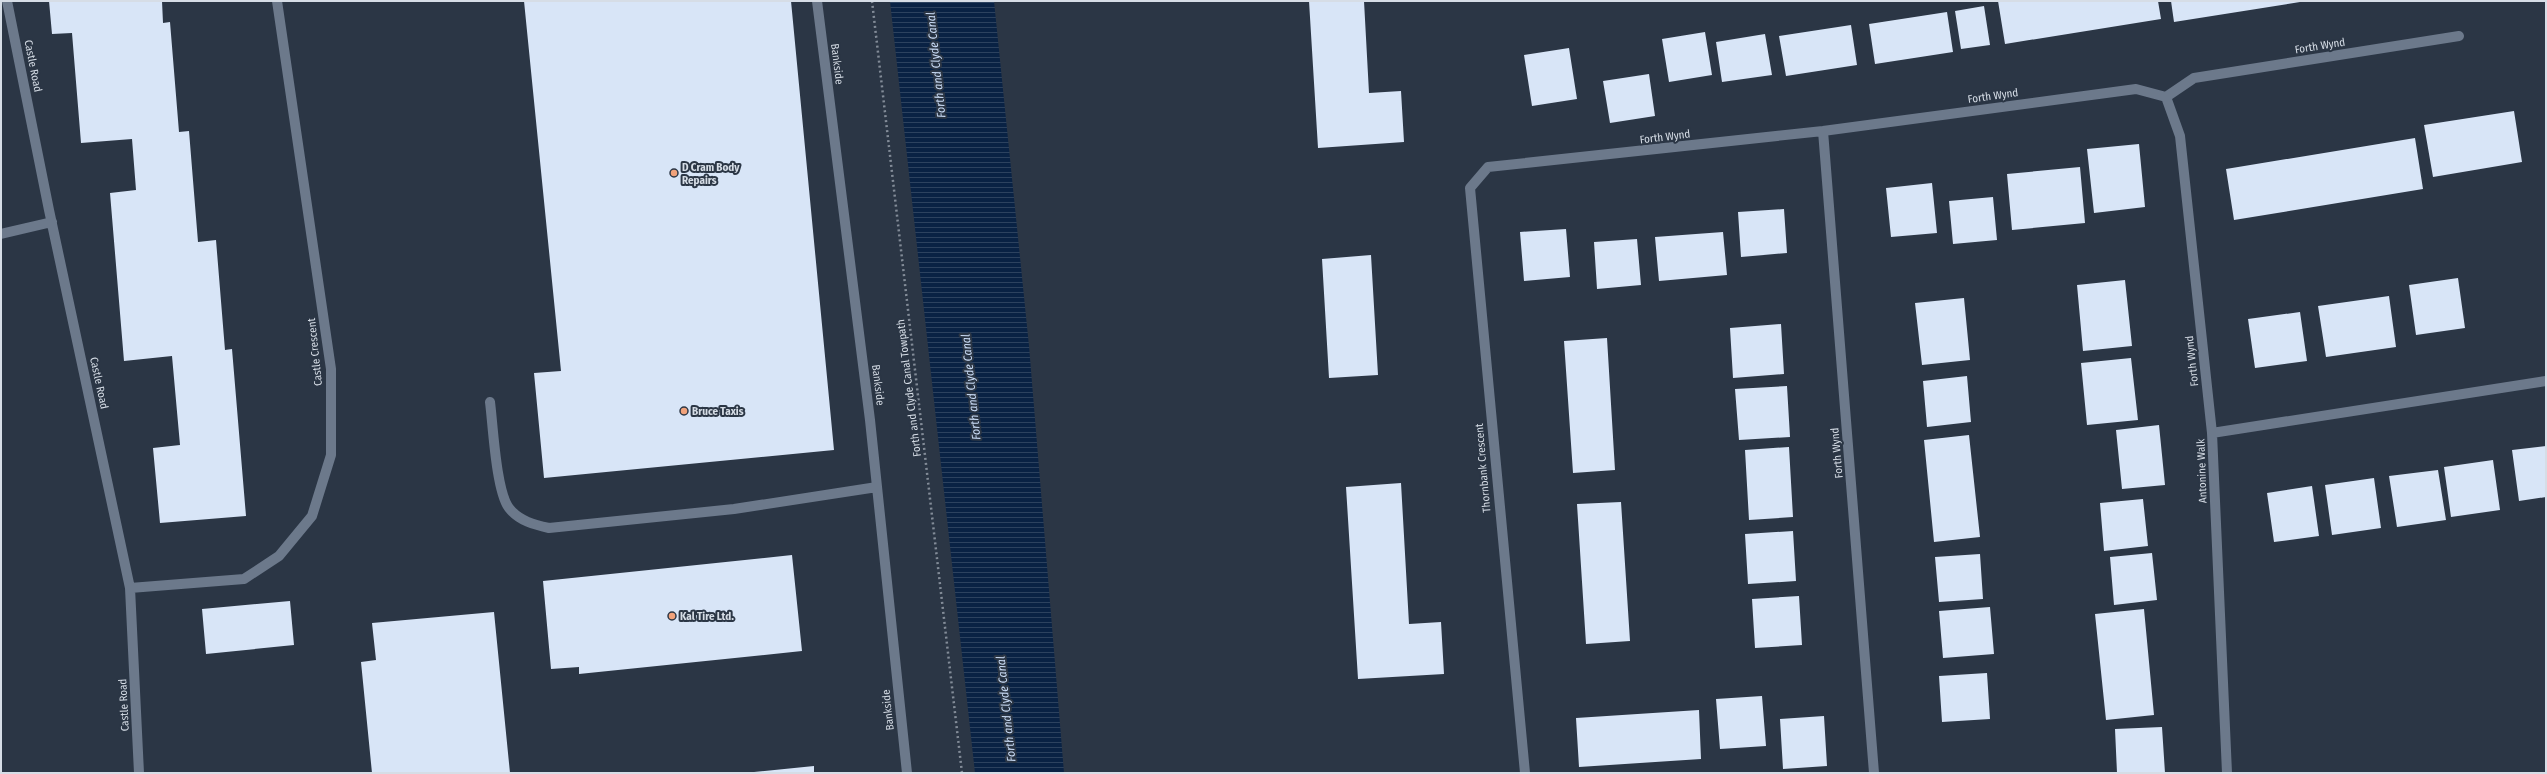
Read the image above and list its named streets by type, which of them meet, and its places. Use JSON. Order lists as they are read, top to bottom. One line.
{"streets":{"street":["Forth Wynd","Bankside","Castle Road","Castle Crescent","Thornbank Crescent","Antonine Walk"],"path":["Forth and Clyde Canal Towpath"]},"crossings":[["Forth Wynd","Thornbank Crescent"],["Forth Wynd","Antonine Walk"],["Castle Road","Castle Crescent"]],"water":["Forth and Clyde Canal"],"places":["D Cram Body Repairs","Bruce Taxis","Kal Tire Ltd."]}
